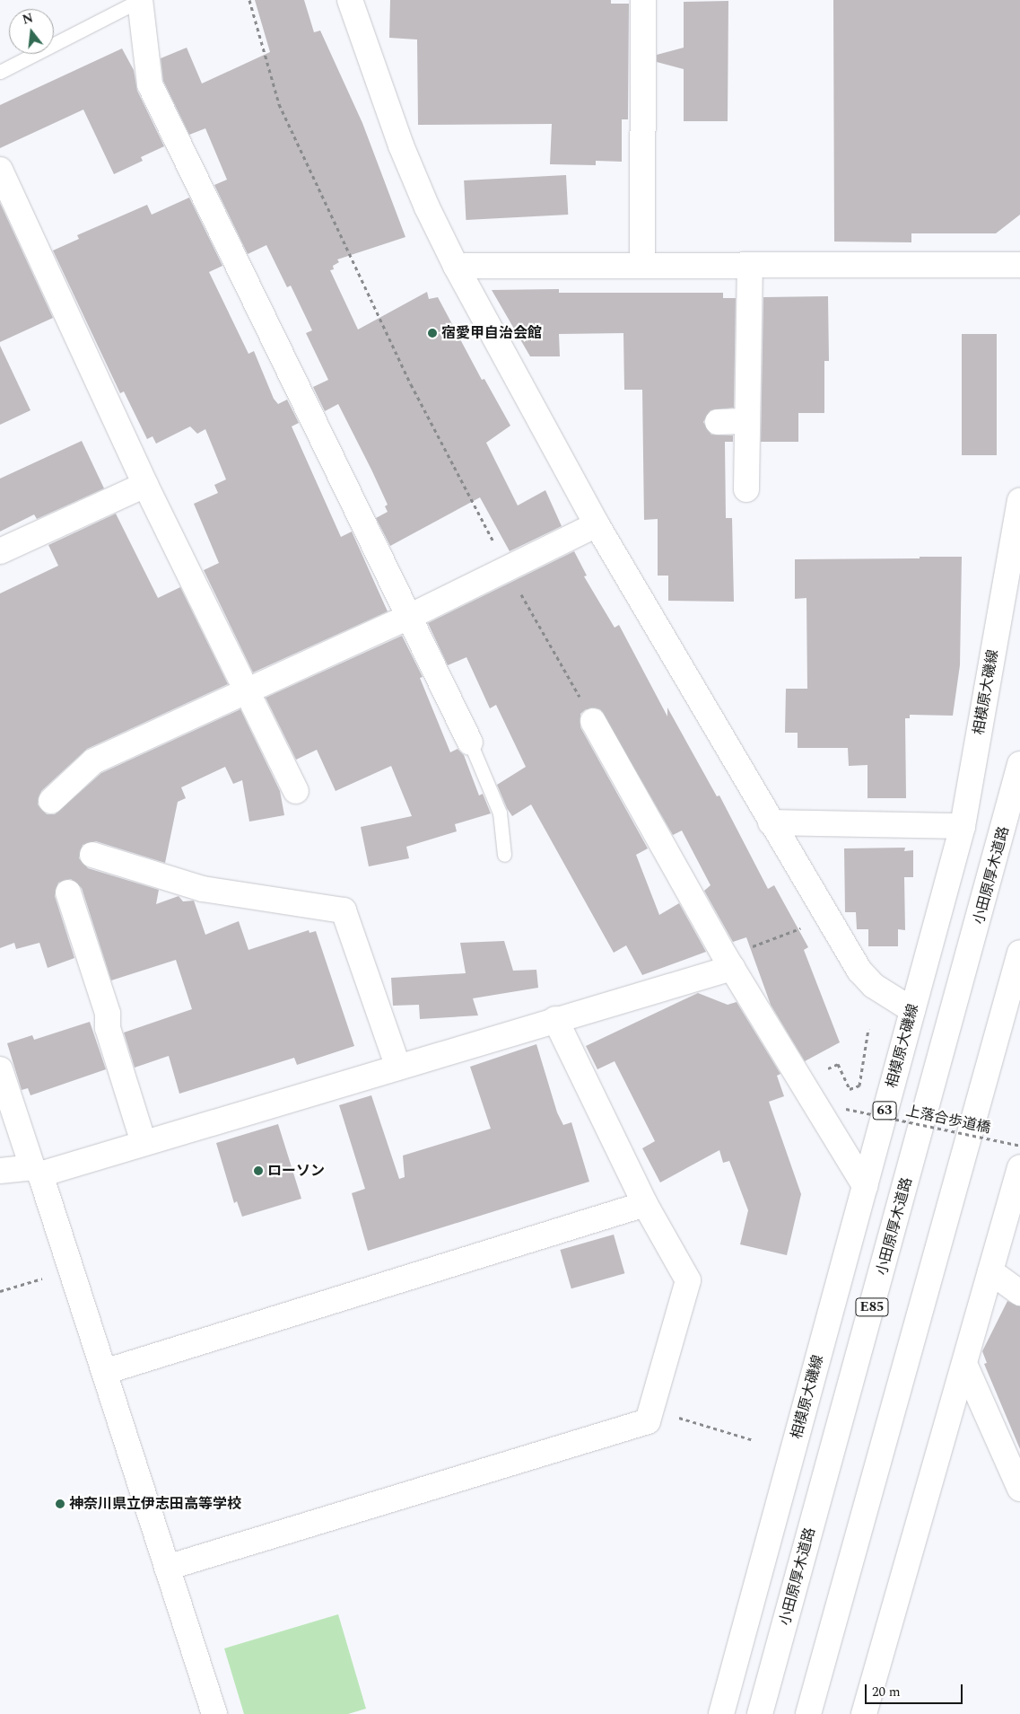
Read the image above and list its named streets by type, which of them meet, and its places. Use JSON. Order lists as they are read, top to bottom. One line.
{"streets":{"main road":["相模原大磯線","小田原厚木道路","63","E85"],"path":["上落合歩道橋"]},"places":["宿愛甲自治会館","ローソン","神奈川県立伊志田高等学校"],"scale_bar":"20 m","north":"top"}
